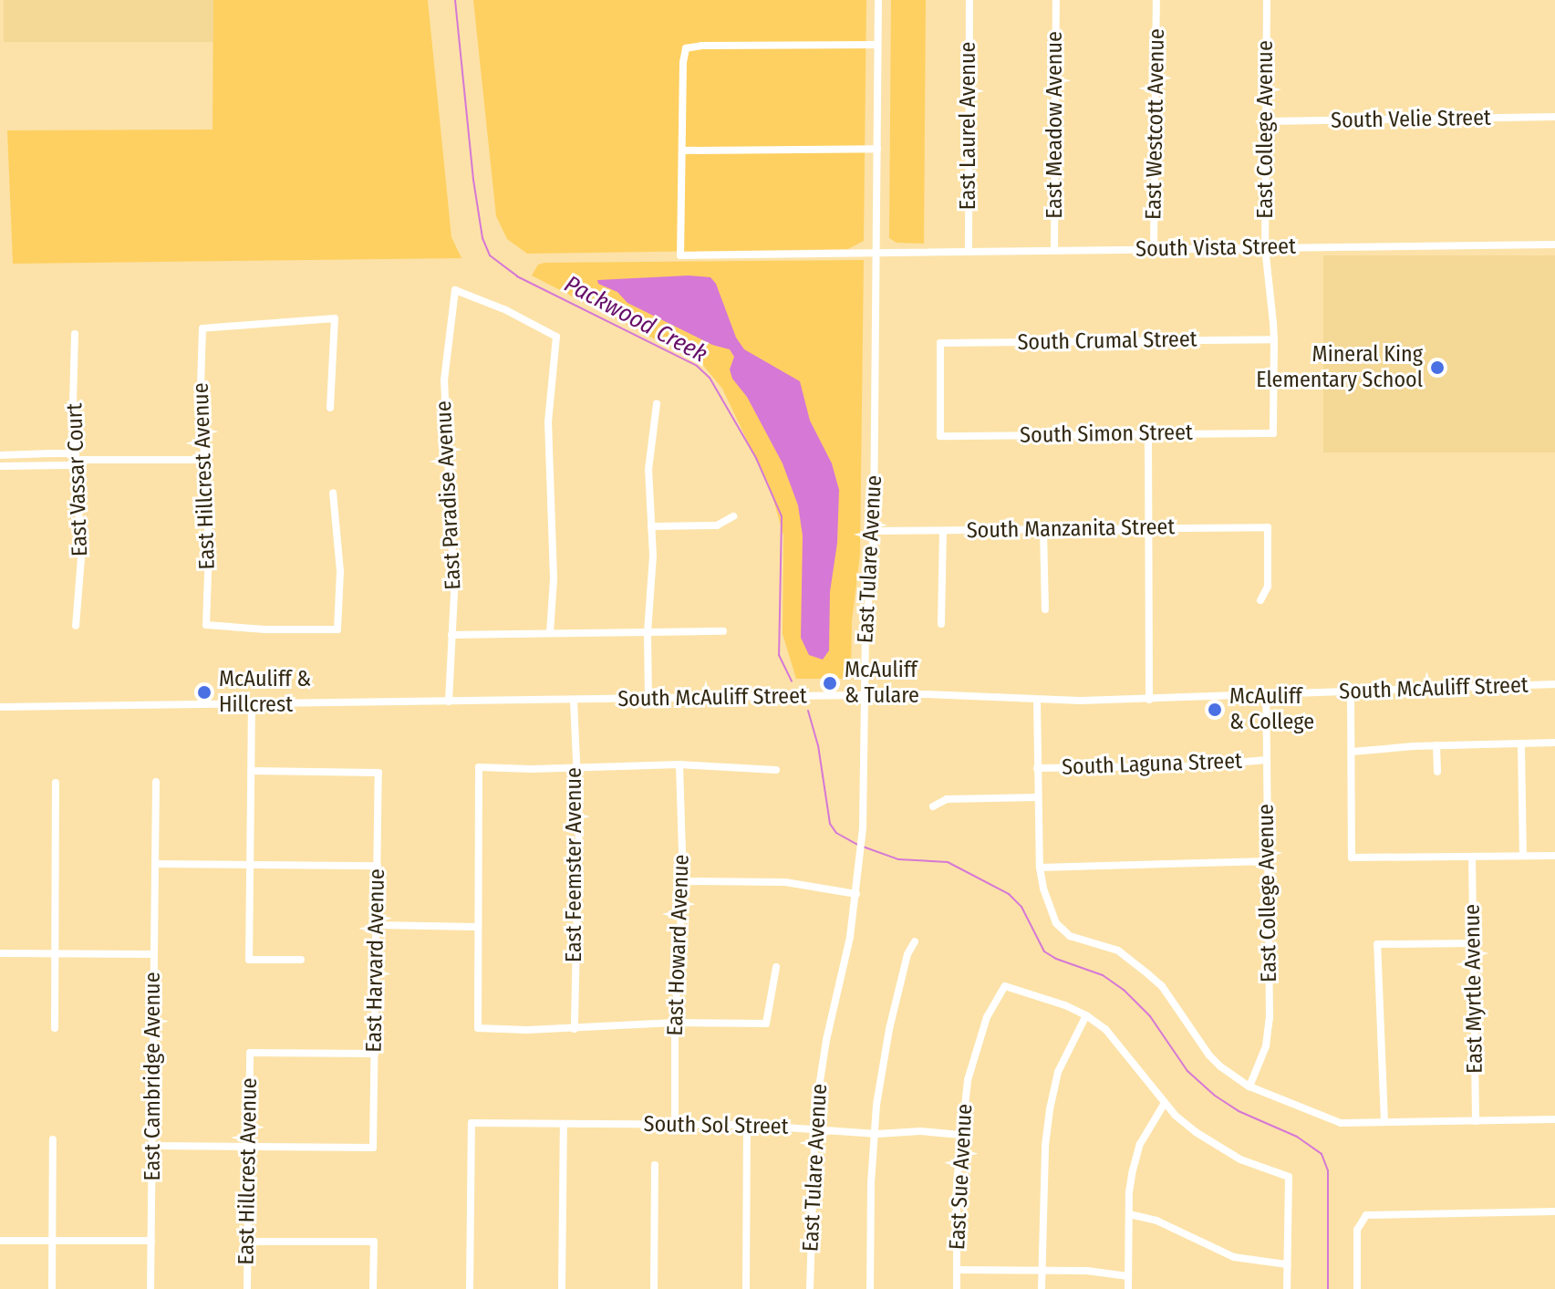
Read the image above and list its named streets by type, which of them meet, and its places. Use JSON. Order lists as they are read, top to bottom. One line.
{"streets":{"street":["South Velie Street","East Westcott Avenue","East Meadow Avenue","East Laurel Avenue","East College Avenue","South Vista Street","South Crumal Street","South Simon Street","East Hillcrest Avenue","East Vassar Court","East Paradise Avenue","South Manzanita Street","East Tulare Avenue","South McAuliff Street","South Laguna Street","East Feemster Avenue","East Howard Avenue","East Harvard Avenue","East Myrtle Avenue","East Cambridge Avenue","South Sol Street","East Sue Avenue"]},"crossings":[["South Velie Street","East College Avenue"],["East Westcott Avenue","South Vista Street"],["East Meadow Avenue","South Vista Street"],["East Laurel Avenue","South Vista Street"],["East College Avenue","South Vista Street"],["East College Avenue","South Crumal Street"],["East College Avenue","South Simon Street"],["East College Avenue","South McAuliff Street"],["East College Avenue","South Laguna Street"],["South Vista Street","East Tulare Avenue"],["South Crumal Street","South Simon Street"],["East Hillcrest Avenue","East Harvard Avenue"],["East Paradise Avenue","South McAuliff Street"],["South Manzanita Street","East Tulare Avenue"],["East Tulare Avenue","South McAuliff Street"],["East Tulare Avenue","South Sol Street"],["South McAuliff Street","East Feemster Avenue"],["East Howard Avenue","South Sol Street"],["South Sol Street","East Sue Avenue"]],"water":["Packwood Creek"],"places":["Mineral King Elementary School","McAuliff & Tulare","McAuliff & Hillcrest","McAuliff & College"]}
